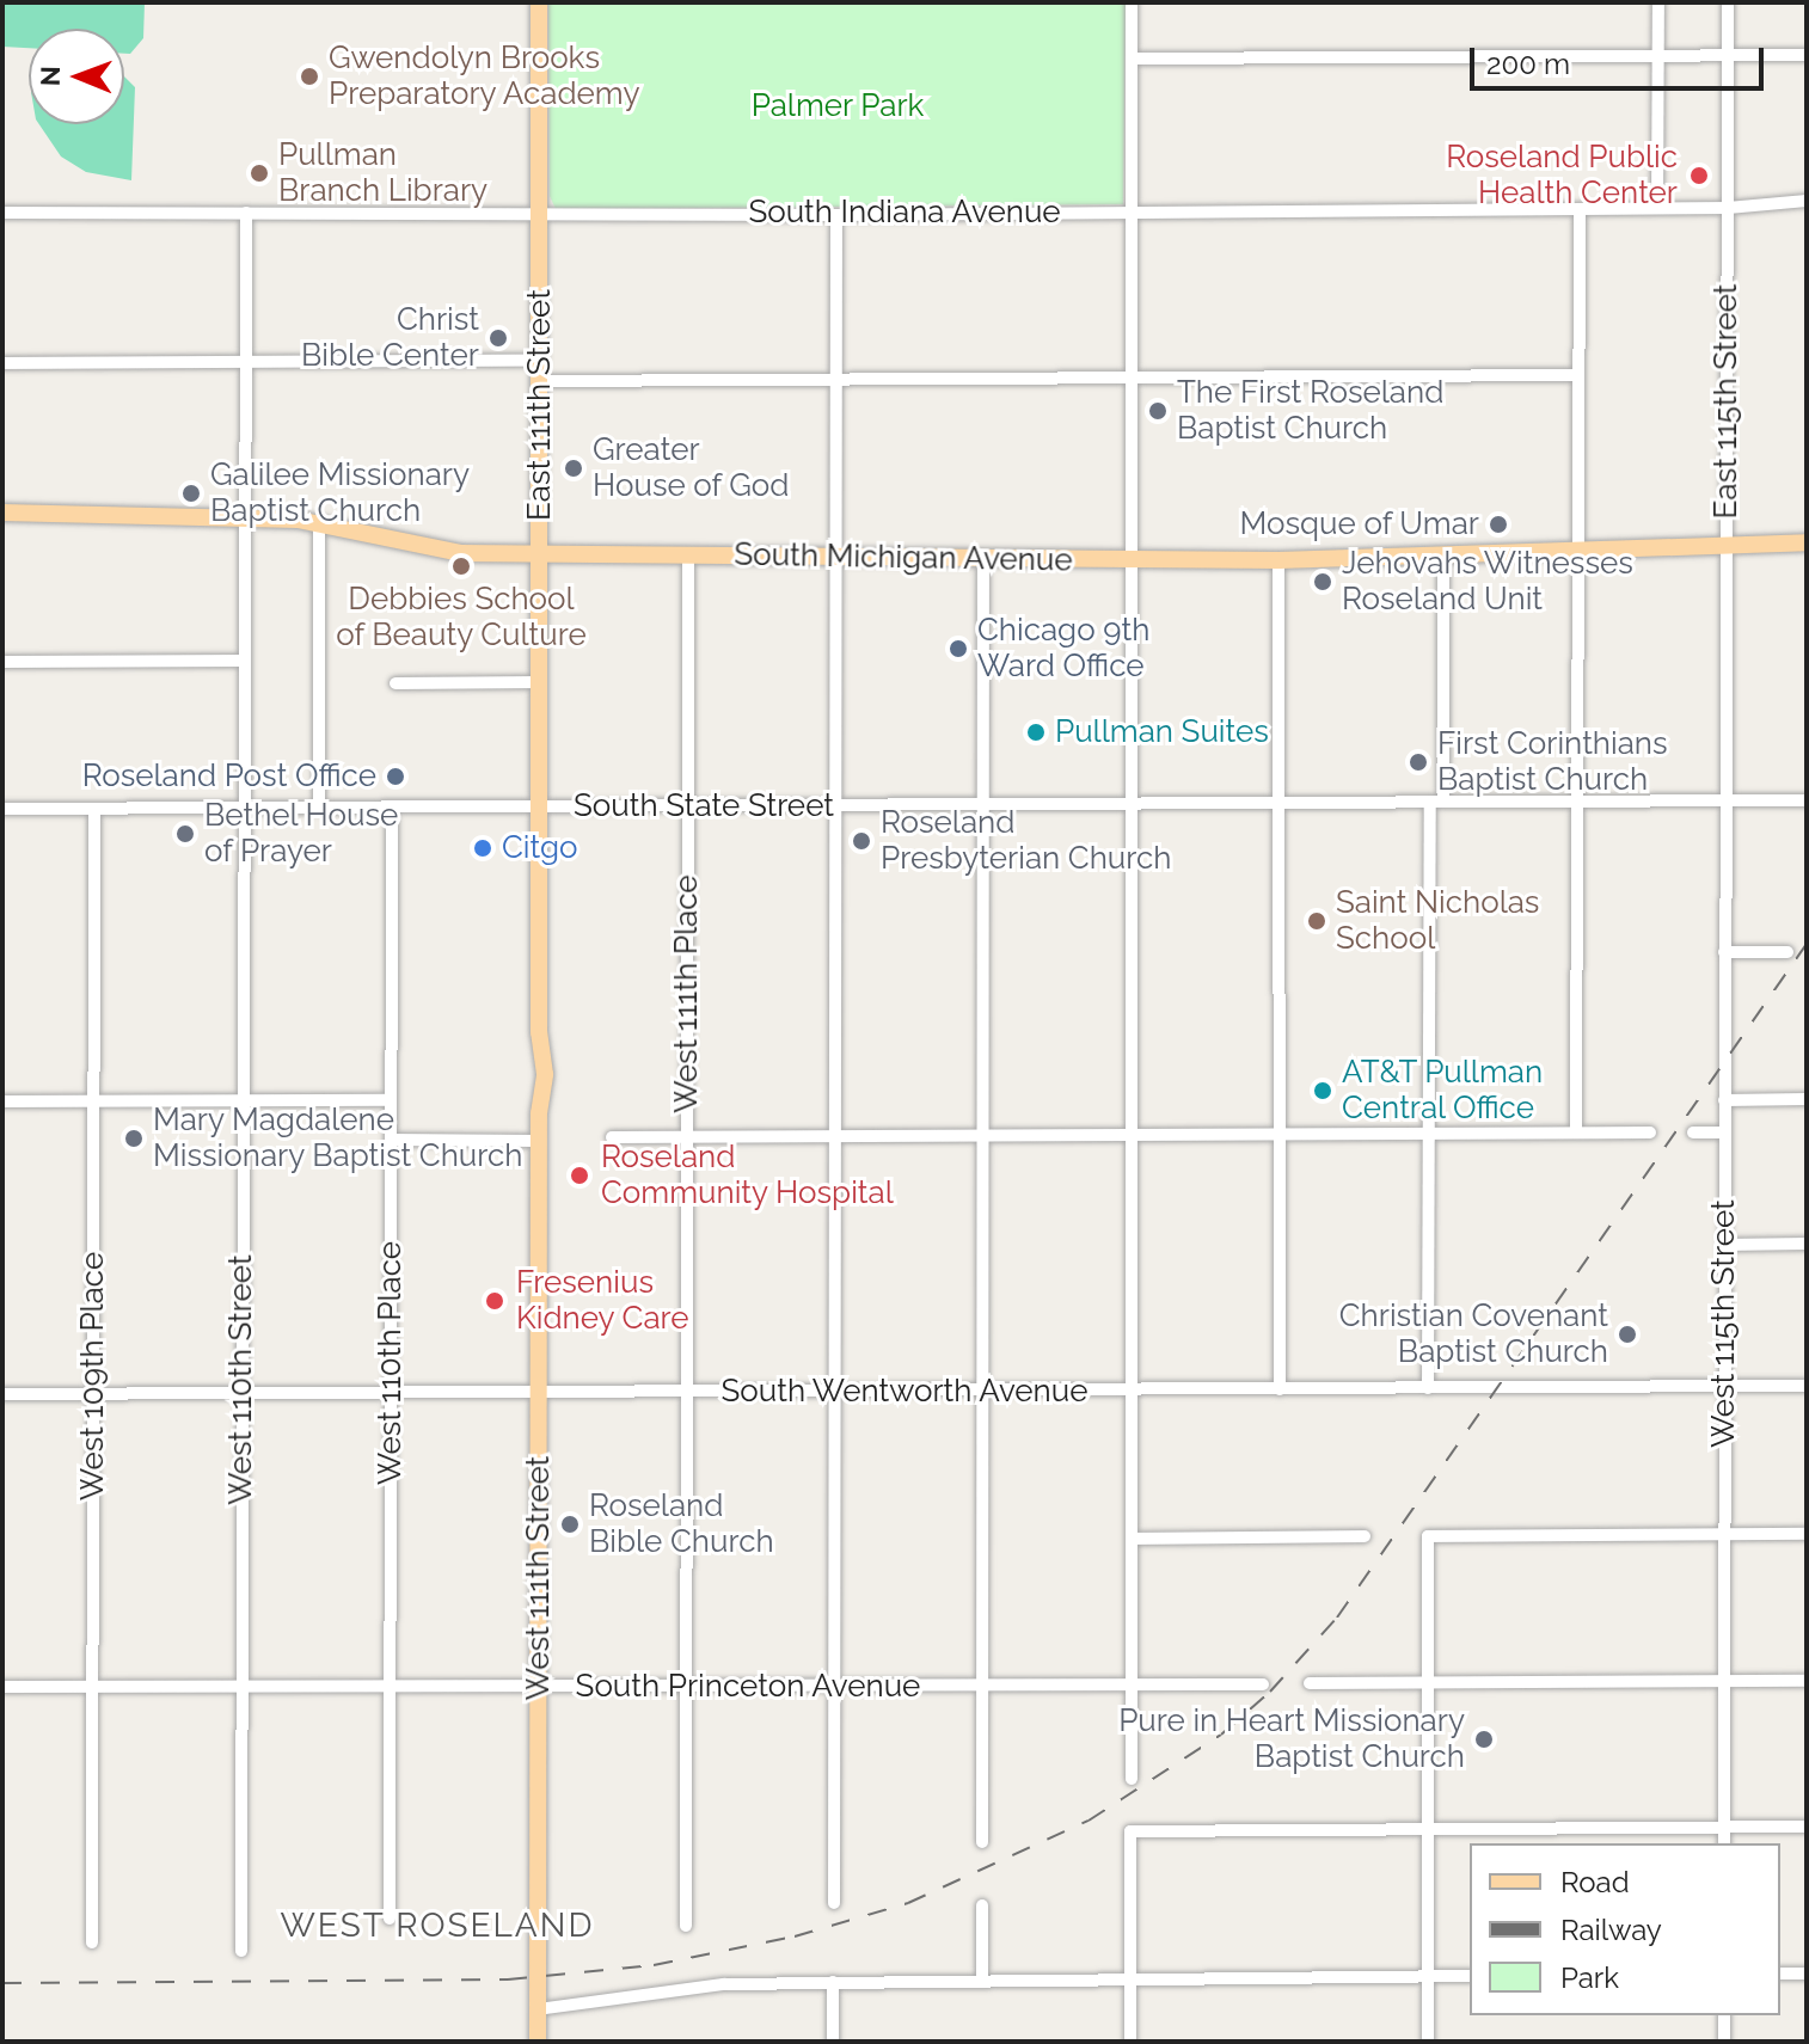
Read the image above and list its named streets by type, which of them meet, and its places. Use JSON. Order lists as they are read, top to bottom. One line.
{"streets":{"main road":["East 111th Street","South Michigan Avenue","West 111th Street"],"street":["South Indiana Avenue","East 115th Street","South State Street","West 111th Place","West 115th Street","West 110th Place","West 109th Place","West 110th Street","South Wentworth Avenue","South Princeton Avenue"]},"crossings":[["South Indiana Avenue","East 115th Street"],["South Indiana Avenue","East 111th Street"],["South Indiana Avenue","West 110th Street"],["East 115th Street","South Michigan Avenue"],["East 115th Street","South State Street"],["East 115th Street","West 115th Street"],["East 111th Street","South Michigan Avenue"],["East 111th Street","South State Street"],["East 111th Street","West 111th Street"],["South Michigan Avenue","West 111th Place"],["South Michigan Avenue","West 110th Street"],["South State Street","West 111th Place"],["South State Street","West 115th Street"],["South State Street","West 110th Place"],["South State Street","West 109th Place"],["South State Street","West 110th Street"],["South State Street","West 111th Street"],["West 111th Place","South Wentworth Avenue"],["West 111th Place","South Princeton Avenue"],["West 115th Street","South Wentworth Avenue"],["West 110th Place","South Wentworth Avenue"],["West 110th Place","South Princeton Avenue"],["West 109th Place","South Wentworth Avenue"],["West 109th Place","South Princeton Avenue"],["West 110th Street","South Wentworth Avenue"],["West 110th Street","South Princeton Avenue"],["South Wentworth Avenue","West 111th Street"],["West 111th Street","South Princeton Avenue"]],"districts":["WEST ROSELAND"],"parks":["Palmer Park"],"places":["Gwendolyn Brooks Preparatory Academy","Pullman Branch Library","Roseland Public Health Center","Christ Bible Center","The First Roseland Baptist Church","Greater House of God","Galilee Missionary Baptist Church","Mosque of Umar","Debbies School of Beauty Culture","Jehovahs Witnesses Roseland Unit","Chicago 9th Ward Office","Pullman Suites","First Corinthians Baptist Church","Roseland Post Office","Bethel House of Prayer","Roseland Presbyterian Church","Citgo","Saint Nicholas School","AT&T Pullman Central Office","Mary Magdalene Missionary Baptist Church","Roseland Community Hospital","Fresenius Kidney Care","Christian Covenant Baptist Church","Roseland Bible Church","Pure in Heart Missionary Baptist Church"],"legend":["Road","Railway","Park"],"scale_bar":"200 m","north":"left"}
